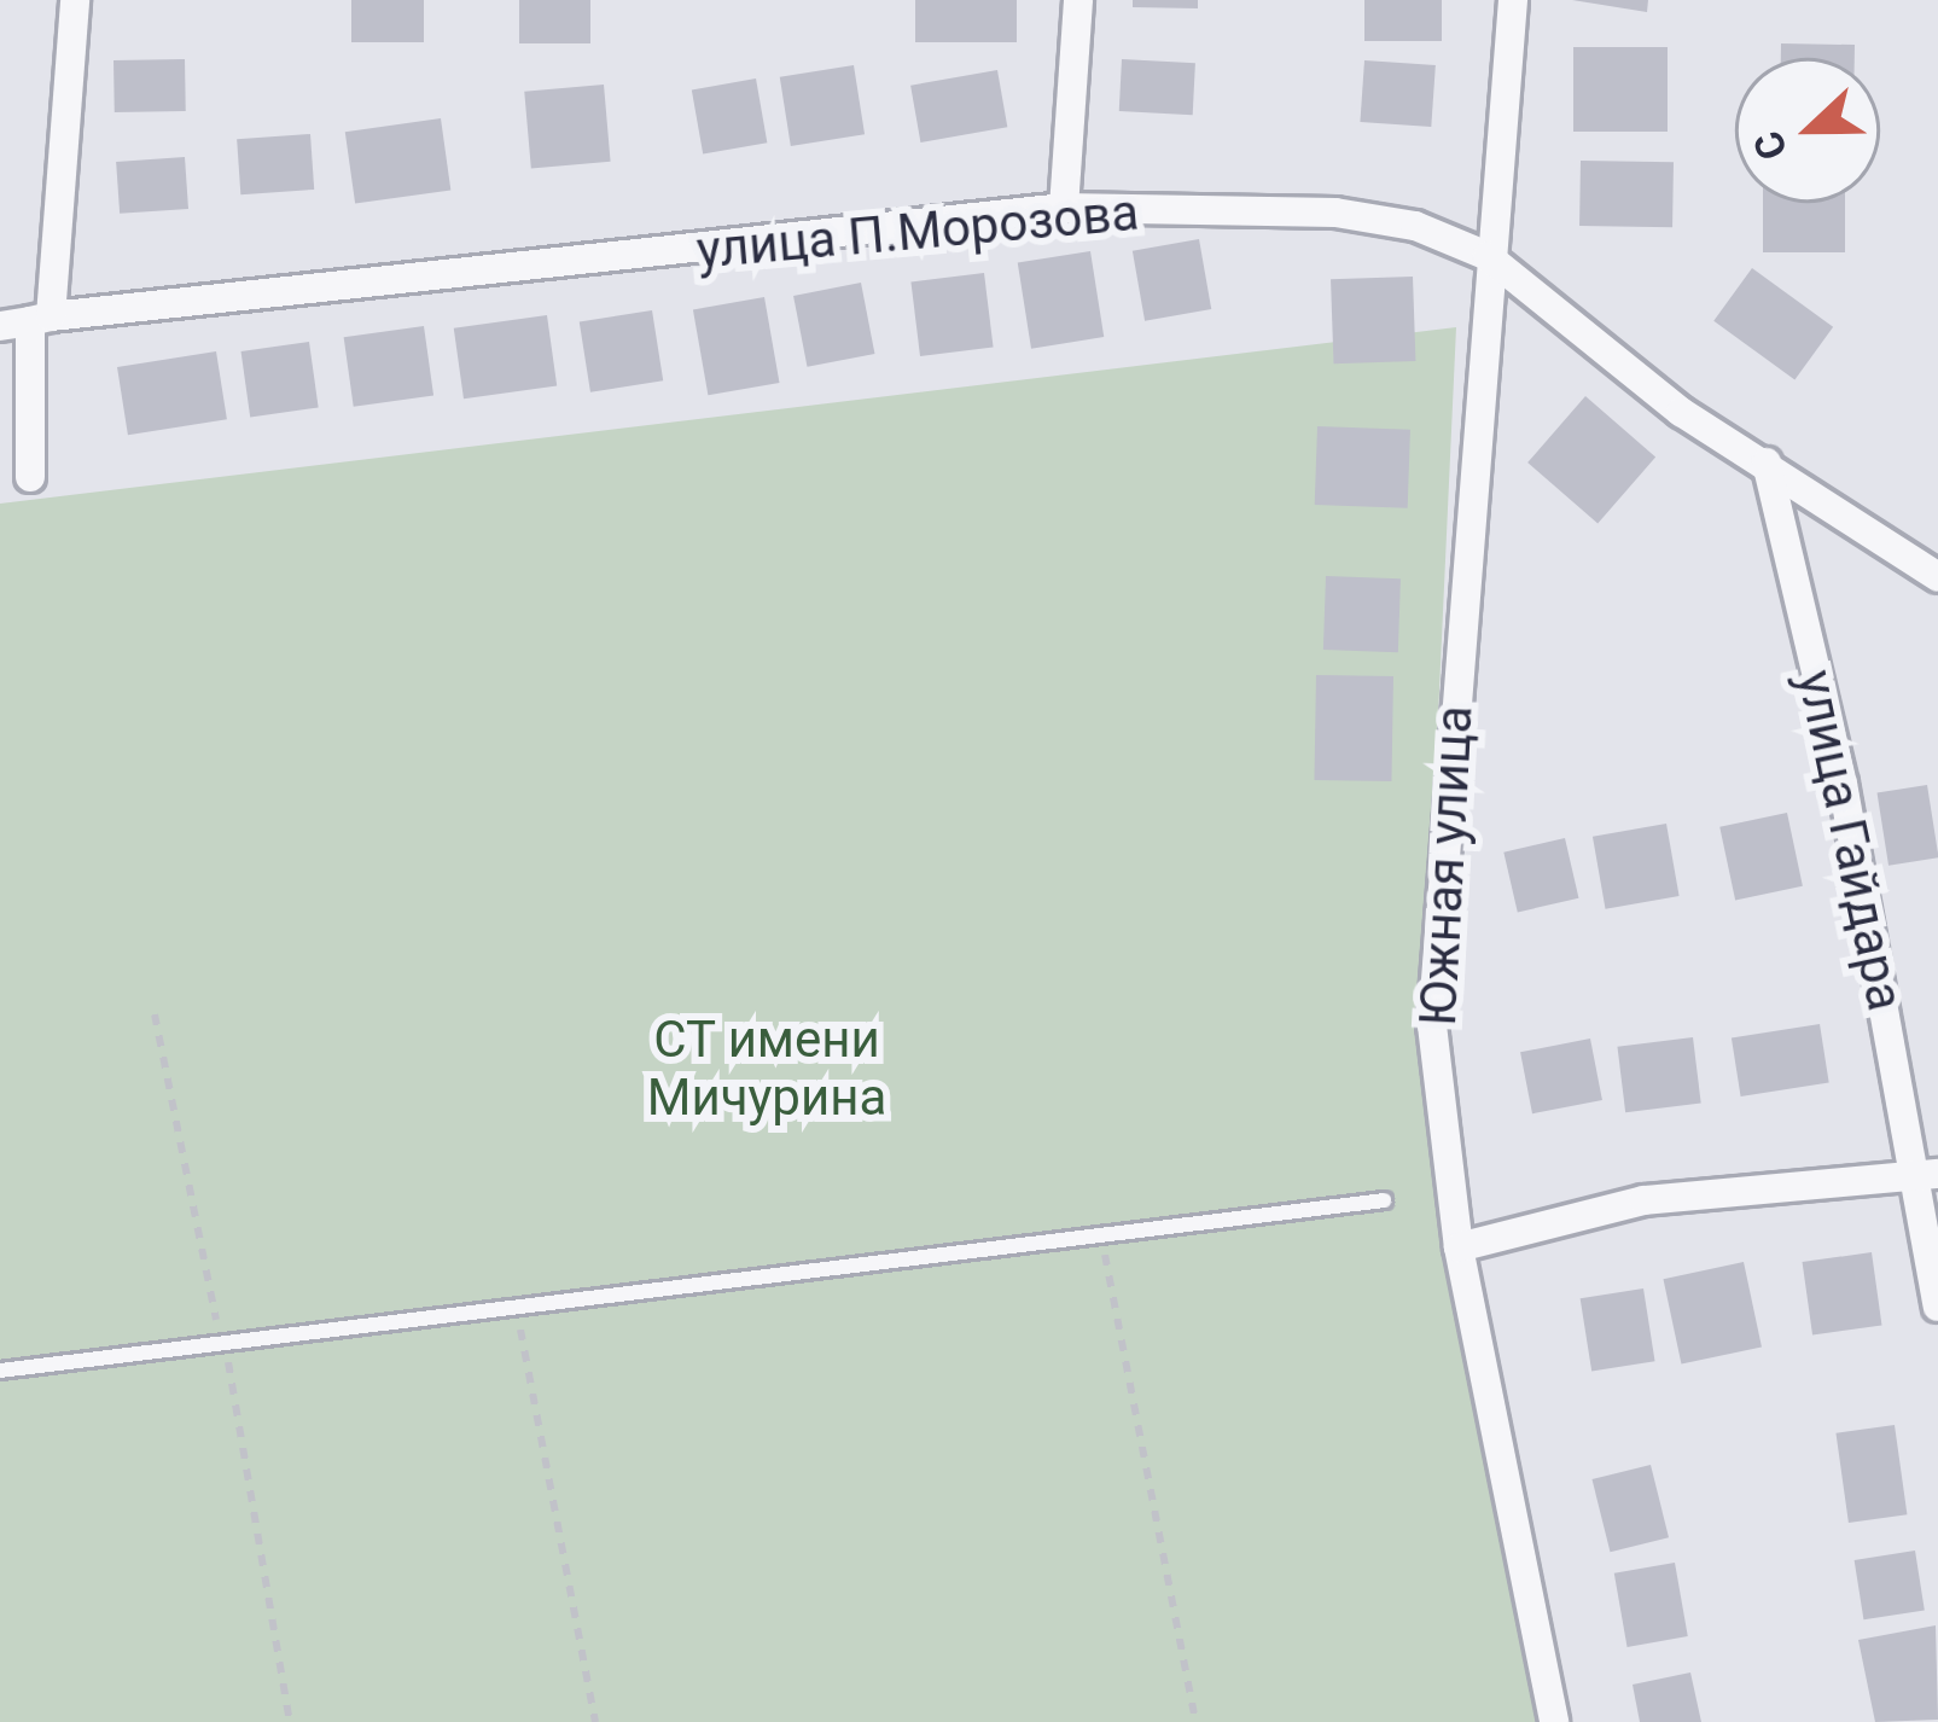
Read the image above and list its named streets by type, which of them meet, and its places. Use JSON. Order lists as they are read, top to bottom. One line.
{"streets":{"street":["улица П.Морозова","улица Гайдара","Южная улица"]},"crossings":[["улица П.Морозова","улица Гайдара"],["улица П.Морозова","Южная улица"]],"parks":["СТ имени Мичурина"],"north":"left"}
